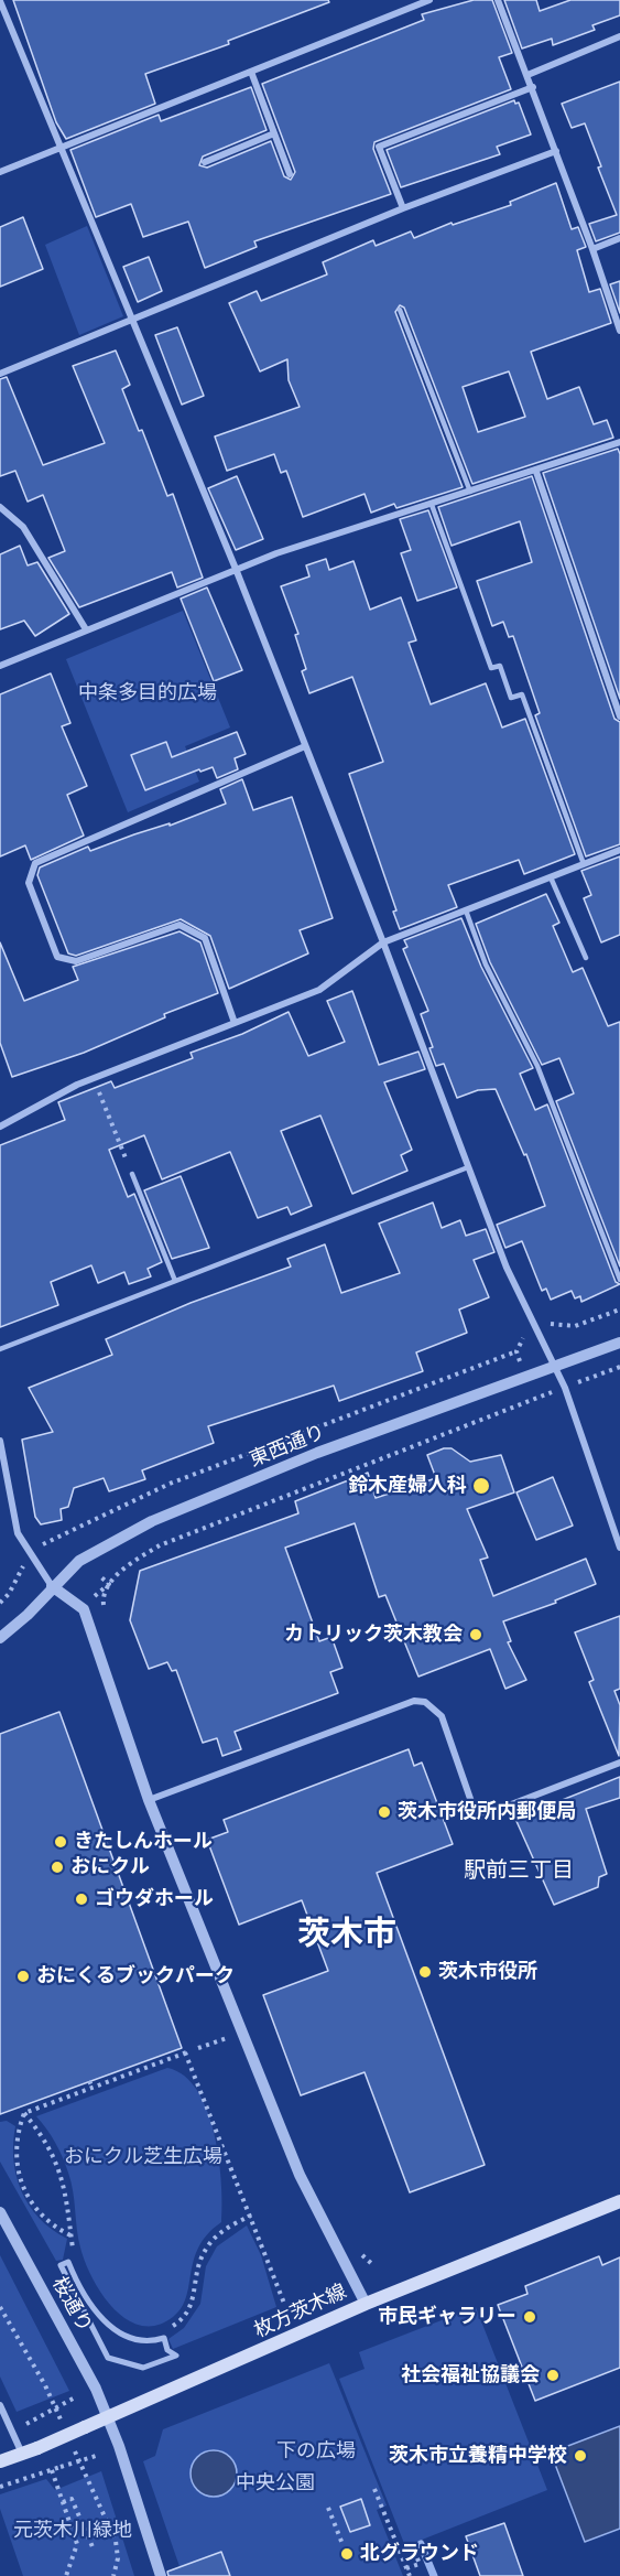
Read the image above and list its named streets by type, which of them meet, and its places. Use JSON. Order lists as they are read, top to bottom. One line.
{"streets":{"main road":["枚方茨木線"],"street":["東西通り","桜通り"]},"crossings":[["桜通り","枚方茨木線"]],"districts":["駅前三丁目","茨木市"],"parks":["中条多目的広場","おにクル芝生広場","下の広場","中央公園","元茨木川緑地"],"places":["鈴木産婦人科","カトリック茨木教会","茨木市役所内郵便局","きたしんホール","おにクル","ゴウダホール","茨木市役所","おにくるブックパーク","市民ギャラリー","社会福祉協議会","茨木市立養精中学校","北グラウンド"]}
